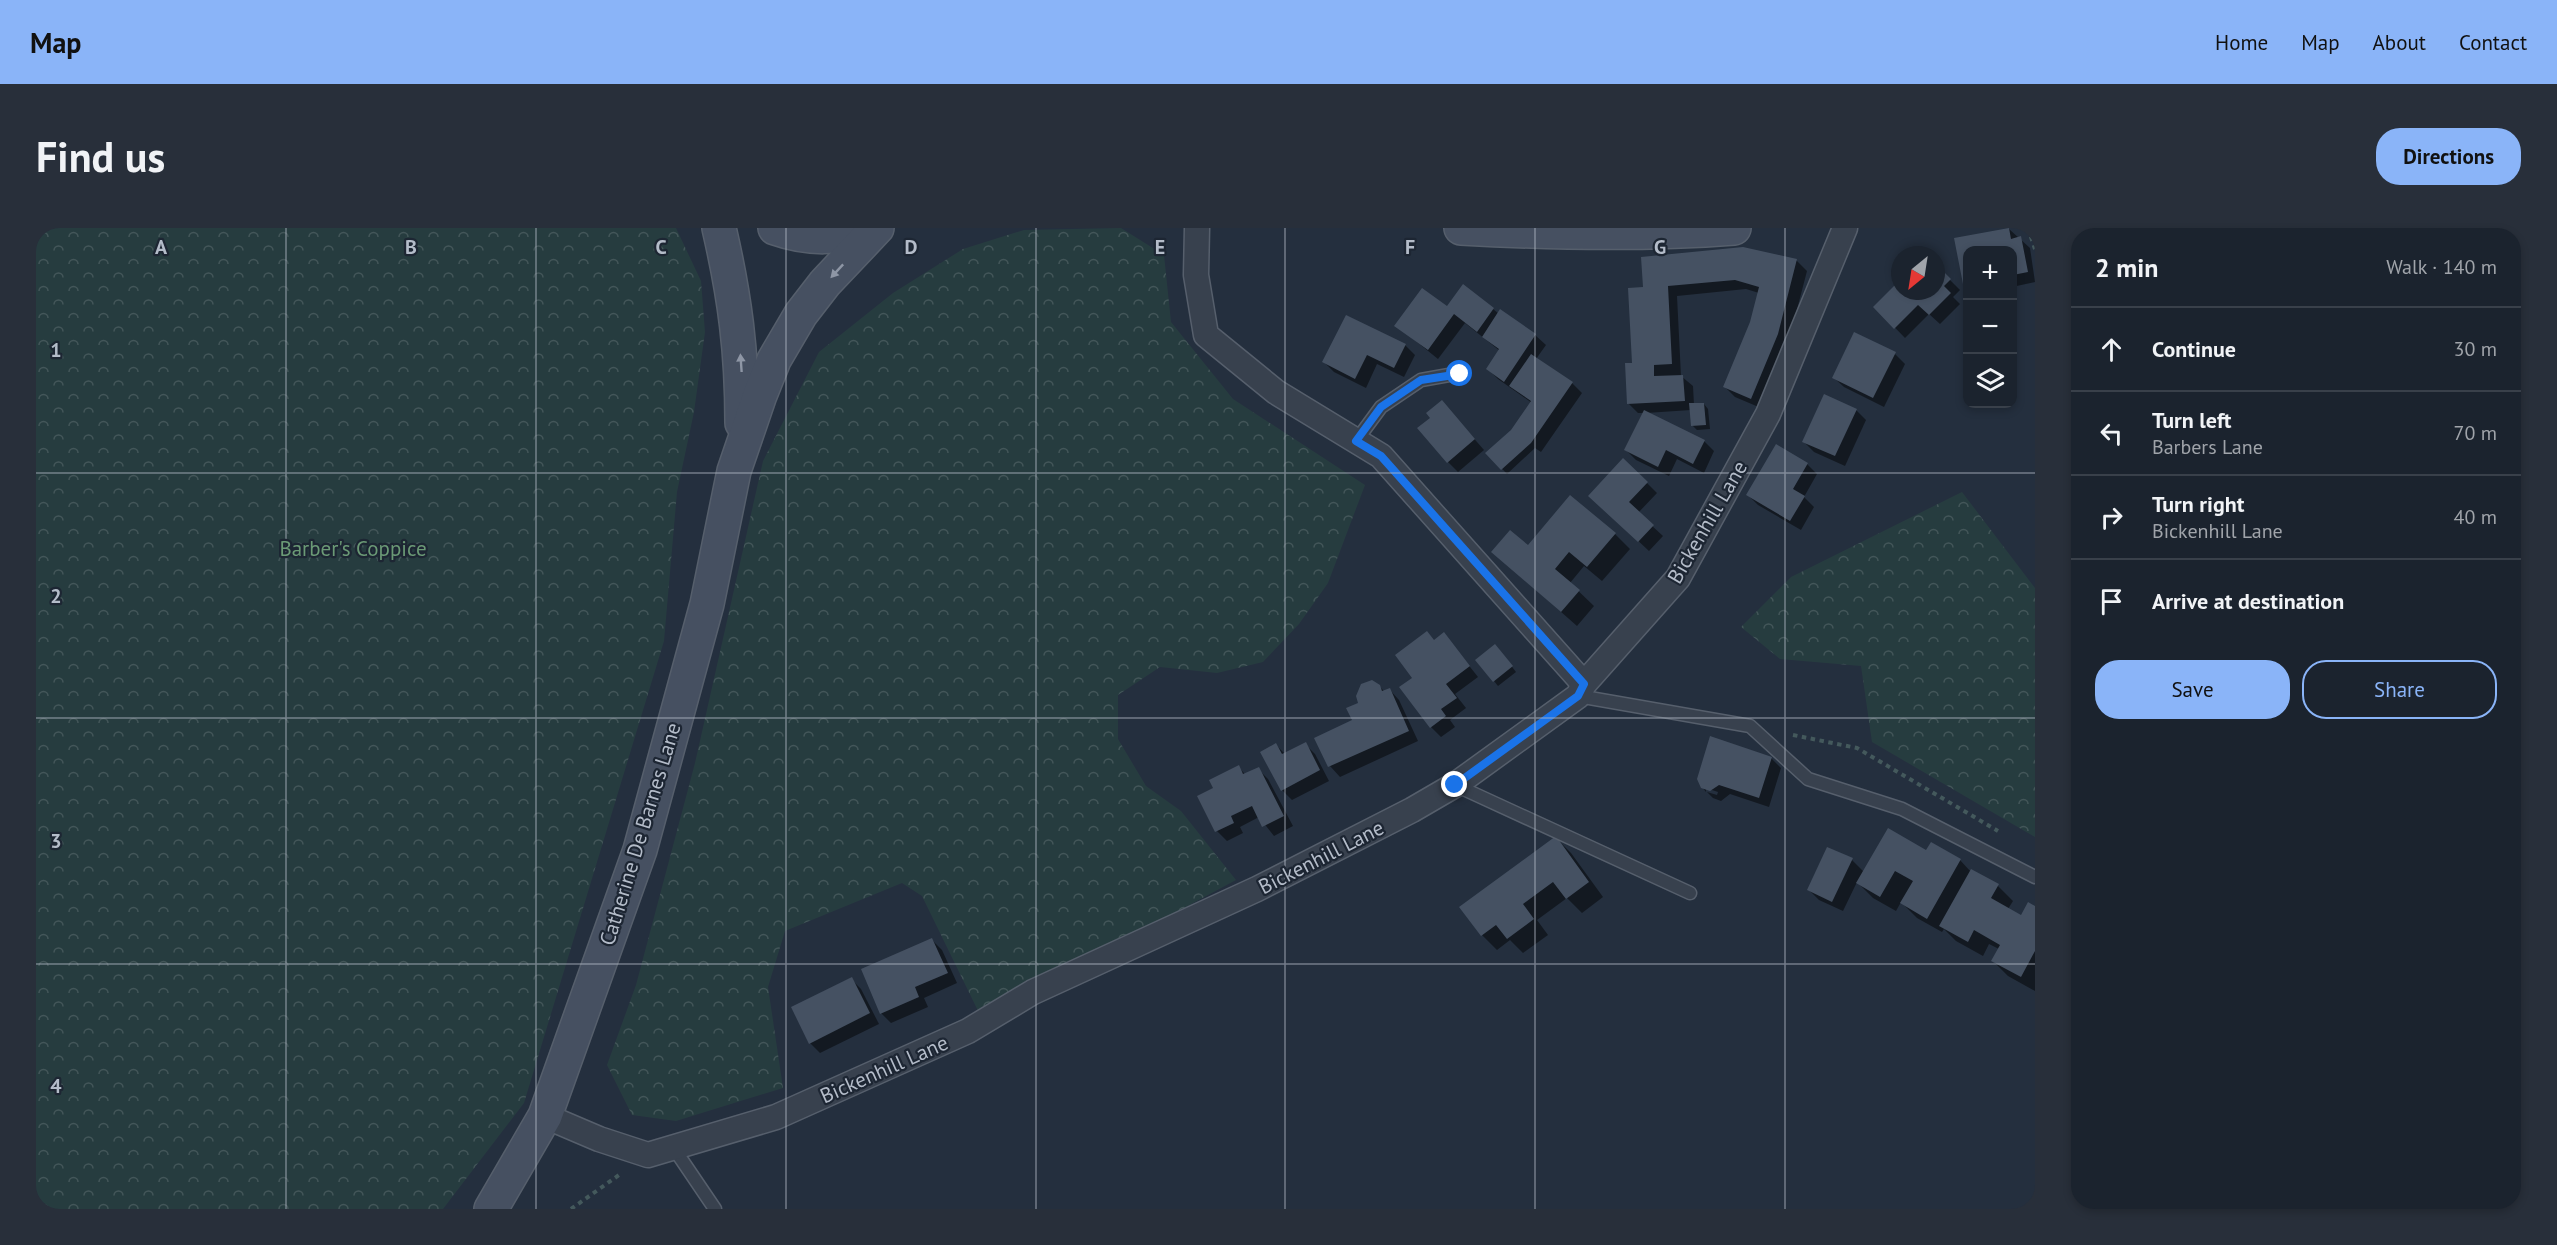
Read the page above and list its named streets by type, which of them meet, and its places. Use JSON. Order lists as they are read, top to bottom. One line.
{"streets":{"main road":["Catherine De Barnes Lane"],"street":["Bickenhill Lane"]},"parks":["Barber's Coppice"],"north":"bottom left","page":{"header":"Map","nav":["Home","Map","About","Contact"],"buttons":["Directions",["Save","Share"]],"title":"Find us","heading":["2 min","Walk · 140 m"],"map_buttons":["+","−"],"list":[["Continue","30 m"],["Turn left","Barbers Lane","70 m"],["Turn right","Bickenhill Lane","40 m"],"Arrive at destination"]},"grid":{"columns":["A","B","C","D","E","F","G"],"rows":["1","2","3","4"]}}
